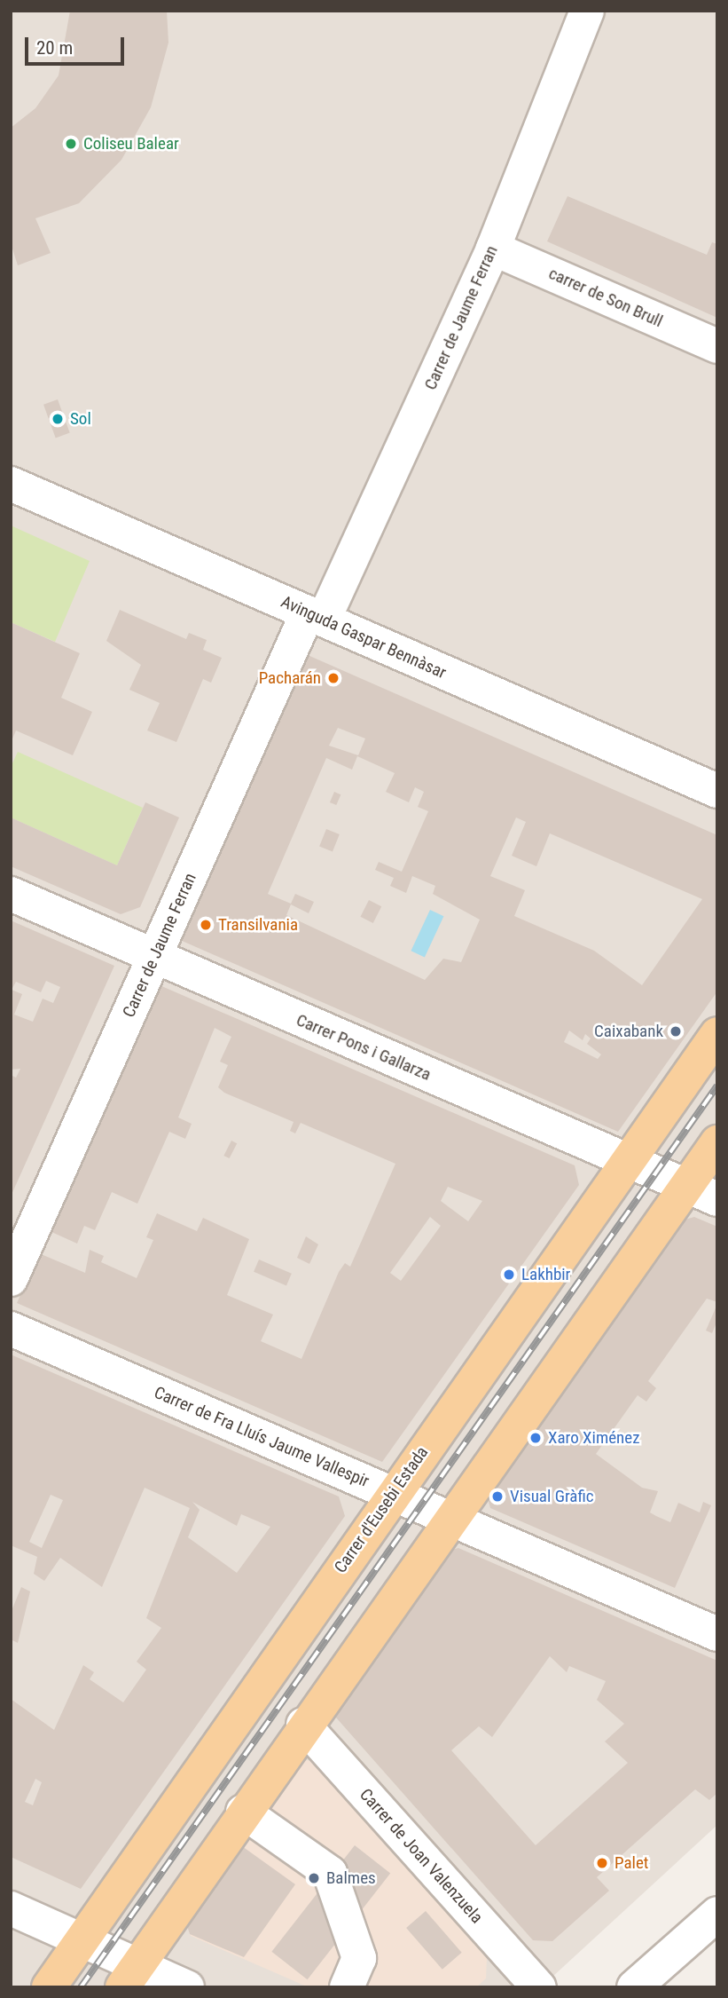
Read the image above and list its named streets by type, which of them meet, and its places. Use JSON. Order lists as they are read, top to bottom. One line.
{"streets":{"main road":["Carrer d'Eusebi Estada"],"street":["carrer de Son Brull","Carrer de Jaume Ferran","Avinguda Gaspar Bennàsar","Carrer Pons i Gallarza","Carrer de Fra Lluís Jaume Vallespir","Carrer de Joan Valenzuela"]},"crossings":[["carrer de Son Brull","Carrer de Jaume Ferran"],["Carrer de Jaume Ferran","Avinguda Gaspar Bennàsar"],["Carrer de Jaume Ferran","Carrer Pons i Gallarza"],["Carrer Pons i Gallarza","Carrer d'Eusebi Estada"],["Carrer de Fra Lluís Jaume Vallespir","Carrer d'Eusebi Estada"]],"places":["Coliseu Balear","Sol","Pacharán","Transilvania","Caixabank","Lakhbir","Xaro Ximénez","Visual Gràfic","Palet","Balmes"],"scale_bar":"20 m"}
